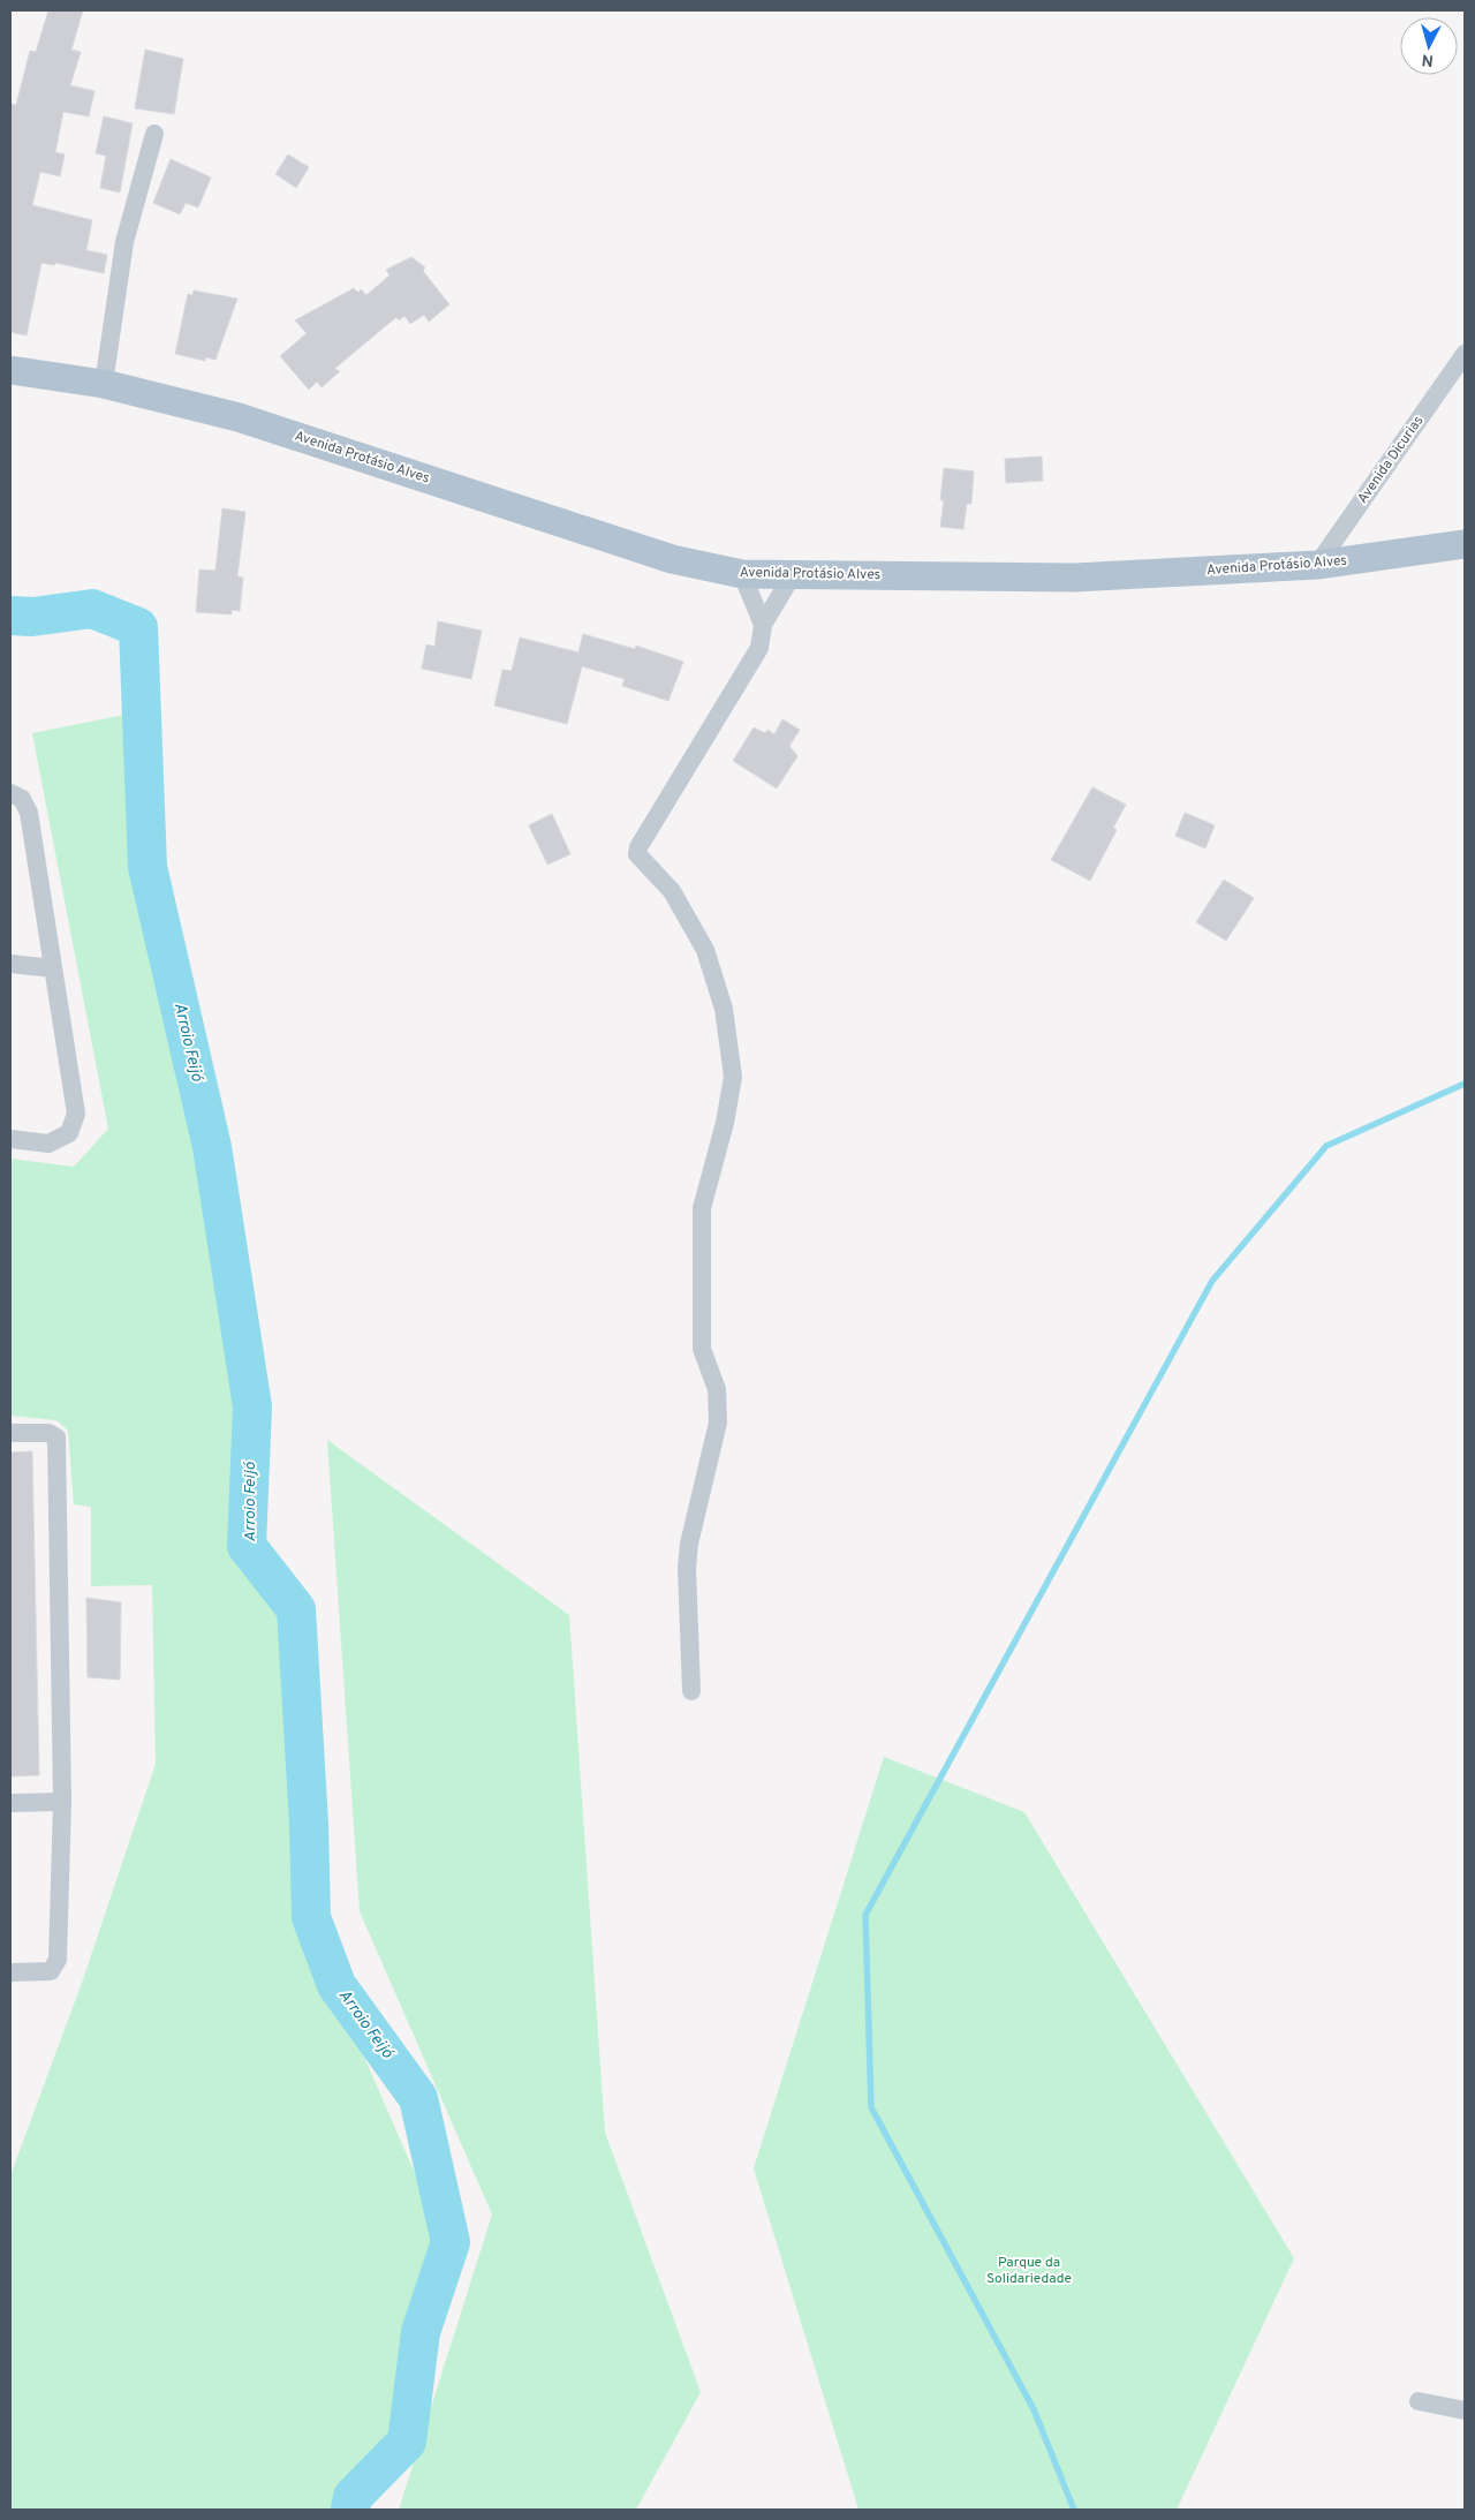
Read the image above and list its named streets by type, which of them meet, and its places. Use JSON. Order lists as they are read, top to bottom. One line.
{"streets":{"main road":["Avenida Protásio Alves"],"street":["Avenida Dicurias"]},"crossings":[["Avenida Protásio Alves","Avenida Dicurias"]],"water":["Arroio Feijó"],"parks":["Parque da Solidariedade"],"north":"bottom"}
